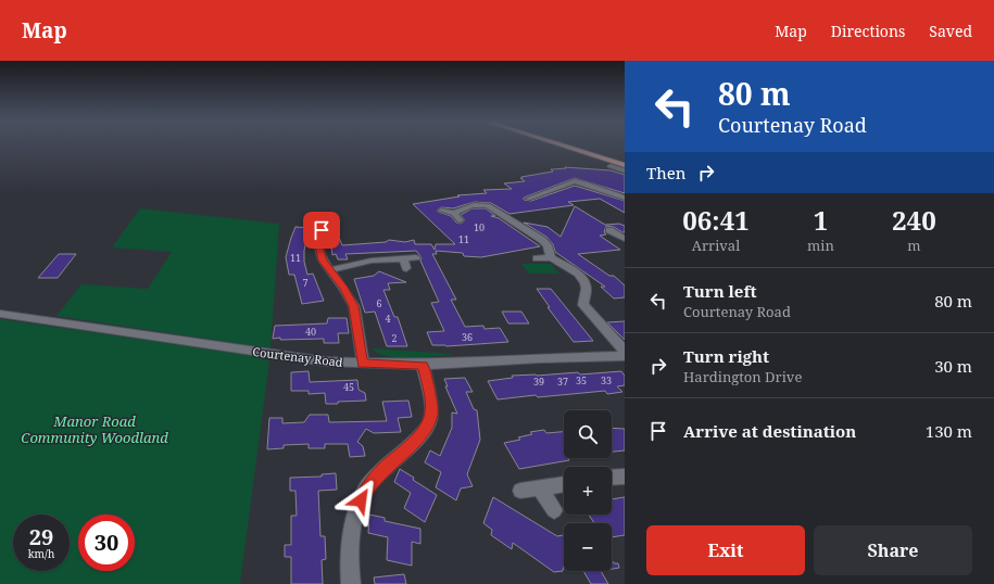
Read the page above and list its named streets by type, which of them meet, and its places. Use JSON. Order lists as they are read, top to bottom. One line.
{"streets":{"street":["Courtenay Road"]},"parks":["Manor Road Community Woodland"],"house_numbers":["10","11","11","7","6","4","40","36","2","35","33","39","37","45"],"page":{"header":"Map","nav":["Map","Directions","Saved"],"turn":["80 m","Courtenay Road"],"then":"Then","eta":["06:41","Arrival","1","min","240","m"],"list":[{"name":"Turn left","note":"Courtenay Road","value":"80 m"},{"name":"Turn right","note":"Hardington Drive","value":"30 m"},{"name":"Arrive at destination","value":"130 m"}],"map_buttons":["+","−"],"speed":"29 km/h","limit":"30","buttons":["Exit","Share"]}}
